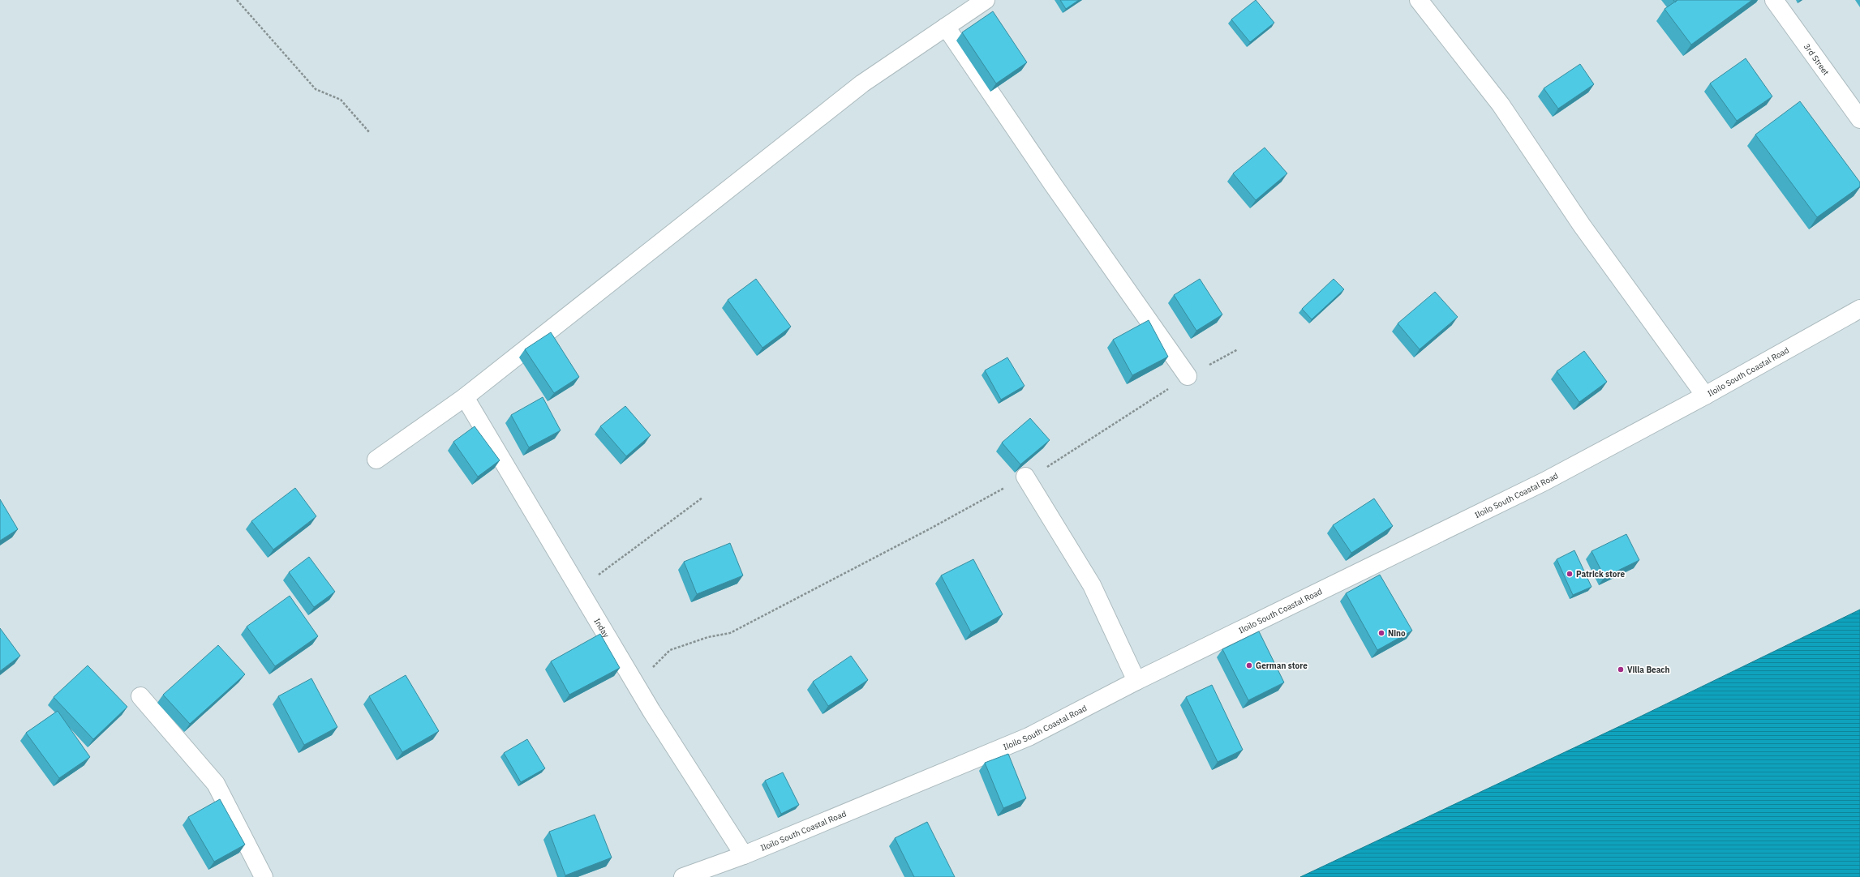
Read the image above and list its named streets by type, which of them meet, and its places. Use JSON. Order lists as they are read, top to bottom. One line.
{"streets":{"street":["3rd Street","Iloilo South Coastal Road","Inday"]},"crossings":[["Iloilo South Coastal Road","Inday"]],"places":["Patrick store","Nino","German store","Villa Beach"]}
